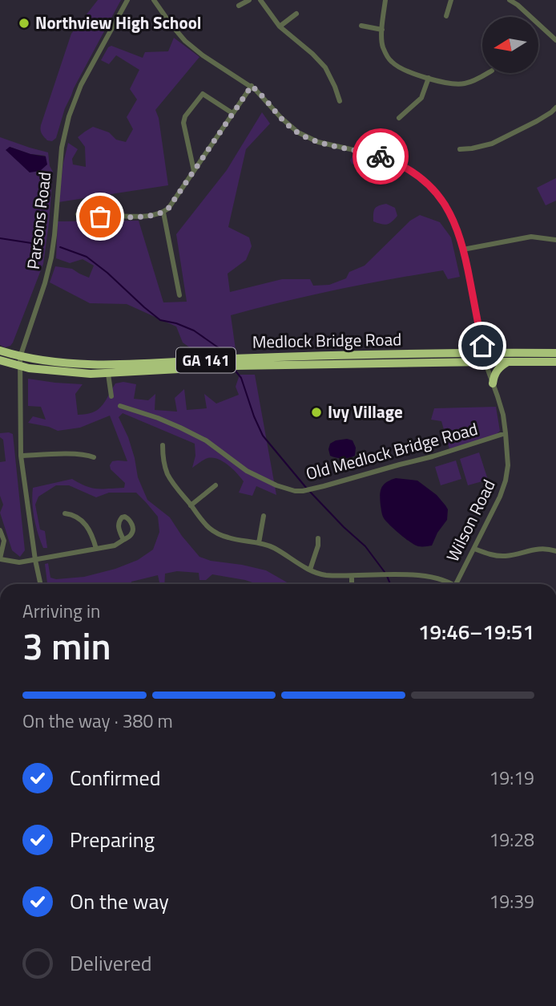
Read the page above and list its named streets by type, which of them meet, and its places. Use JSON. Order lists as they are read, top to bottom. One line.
{"streets":{"highway":["Medlock Bridge Road","GA 141"],"street":["Parsons Road","Old Medlock Bridge Road","Wilson Road"]},"crossings":[["Parsons Road","Medlock Bridge Road"],["Old Medlock Bridge Road","Wilson Road"]],"places":["Northview High School","Ivy Village"],"north":"left","page":{"heading":["3 min","Arriving in","19:46–19:51"],"bar":"On the way · 380 m","list":[["Confirmed","19:19"],["Preparing","19:28"],["On the way","19:39"],"Delivered"]}}
